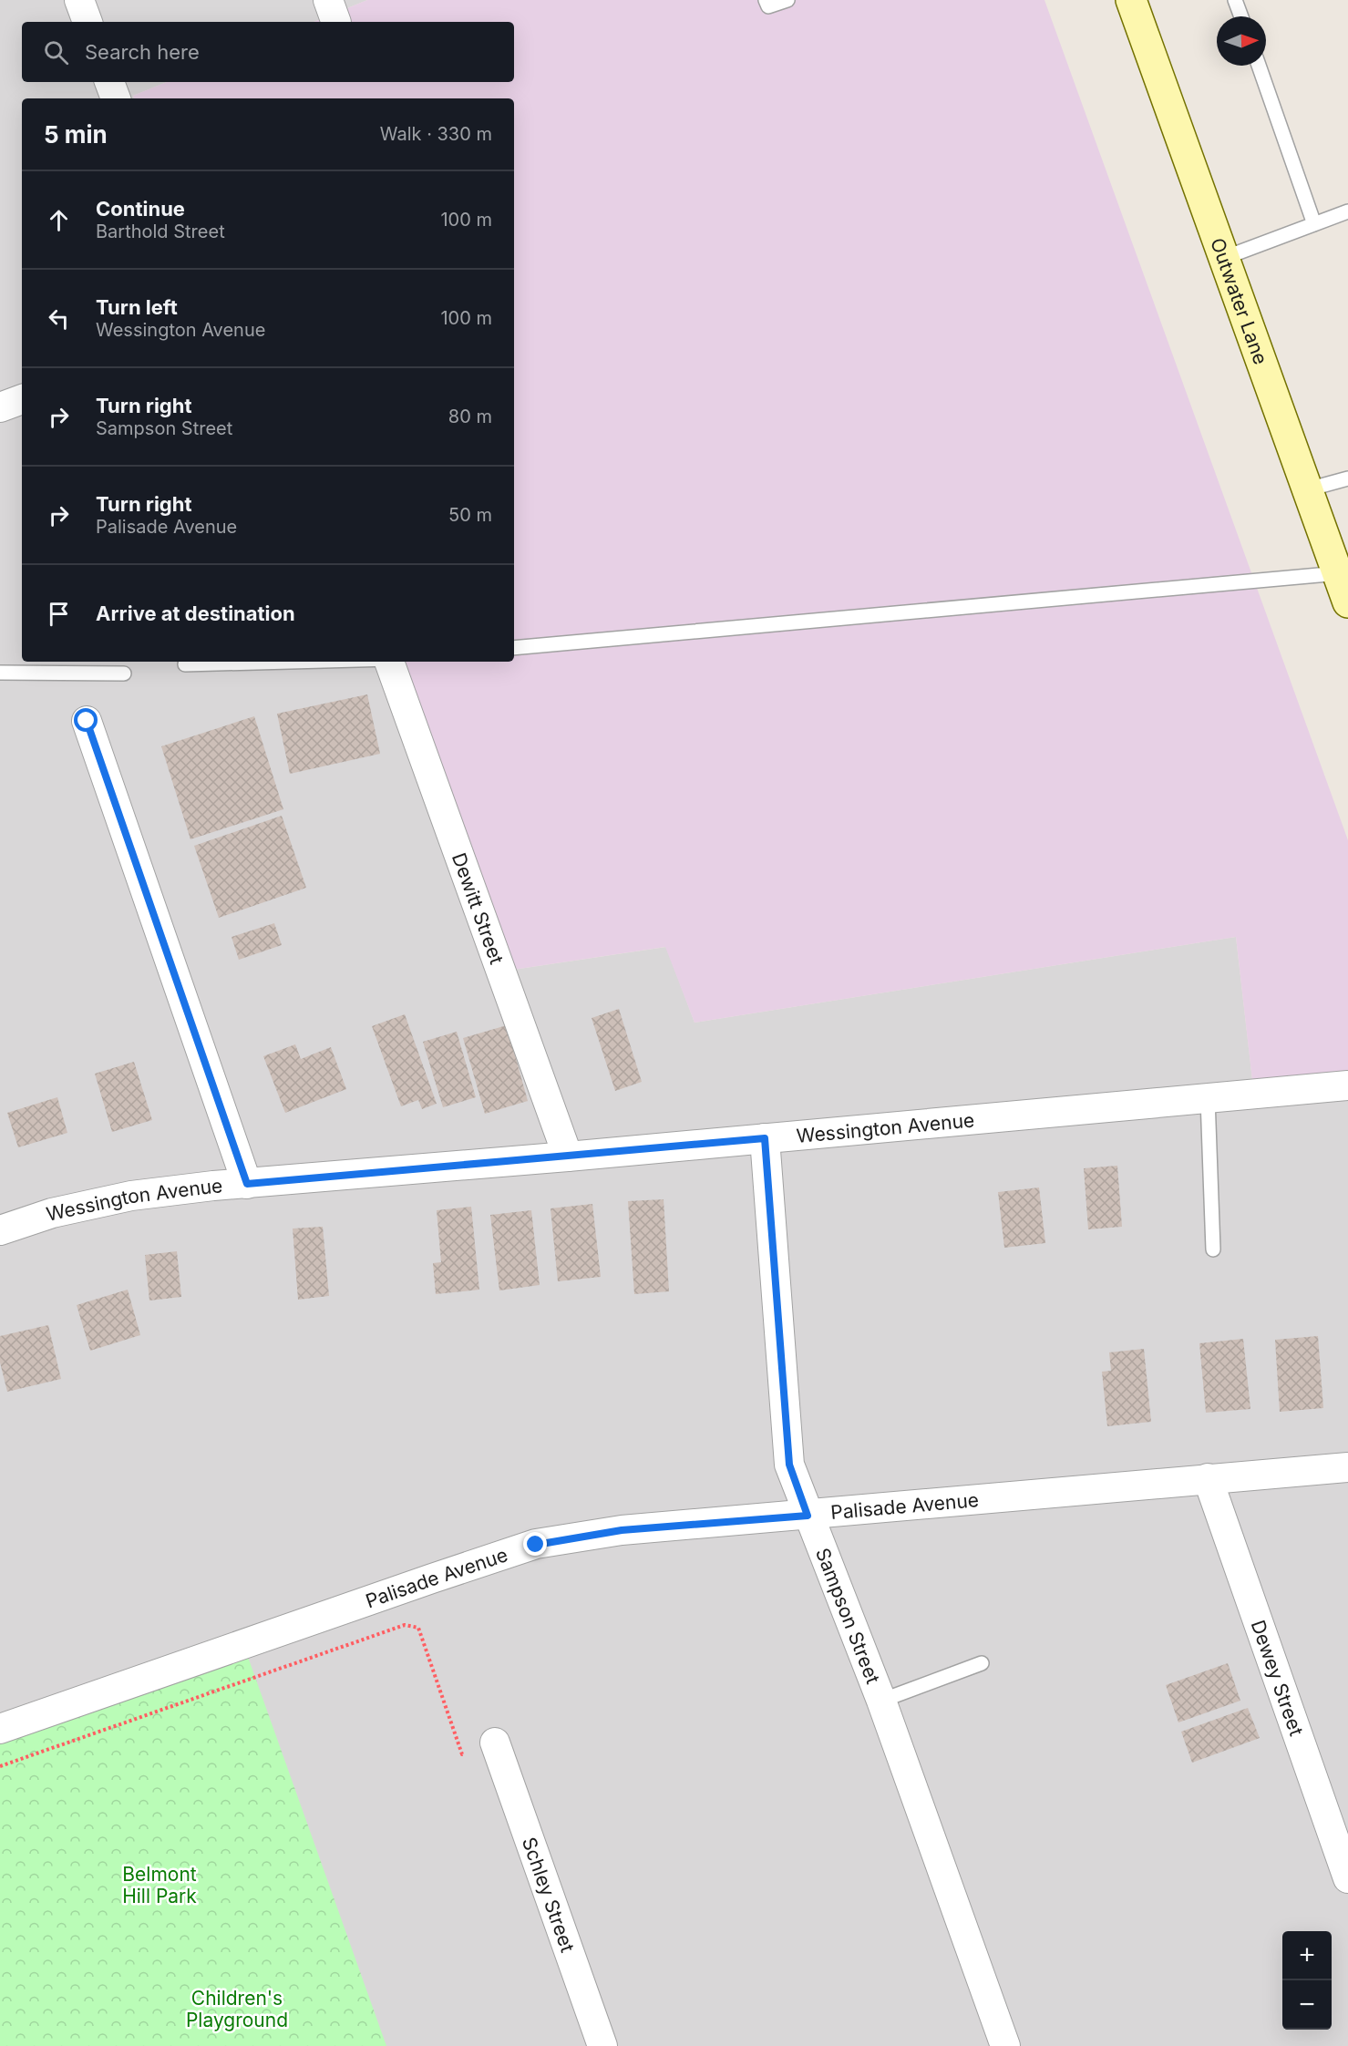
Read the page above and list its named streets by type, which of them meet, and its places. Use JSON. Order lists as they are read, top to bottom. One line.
{"streets":{"street":["Outwater Lane","Dewitt Street","Wessington Avenue","Palisade Avenue","Sampson Street","Dewey Street","Schley Street"]},"crossings":[["Dewitt Street","Wessington Avenue"],["Wessington Avenue","Sampson Street"],["Palisade Avenue","Sampson Street"],["Palisade Avenue","Dewey Street"]],"parks":["Belmont Hill Park","Children's Playground"],"north":"right","page":{"search":"Search here","heading":["5 min","Walk · 330 m"],"list":[["Continue","Barthold Street","100 m"],["Turn left","Wessington Avenue","100 m"],["Turn right","Sampson Street","80 m"],["Turn right","Palisade Avenue","50 m"],"Arrive at destination"],"map_buttons":["+","−"]}}
